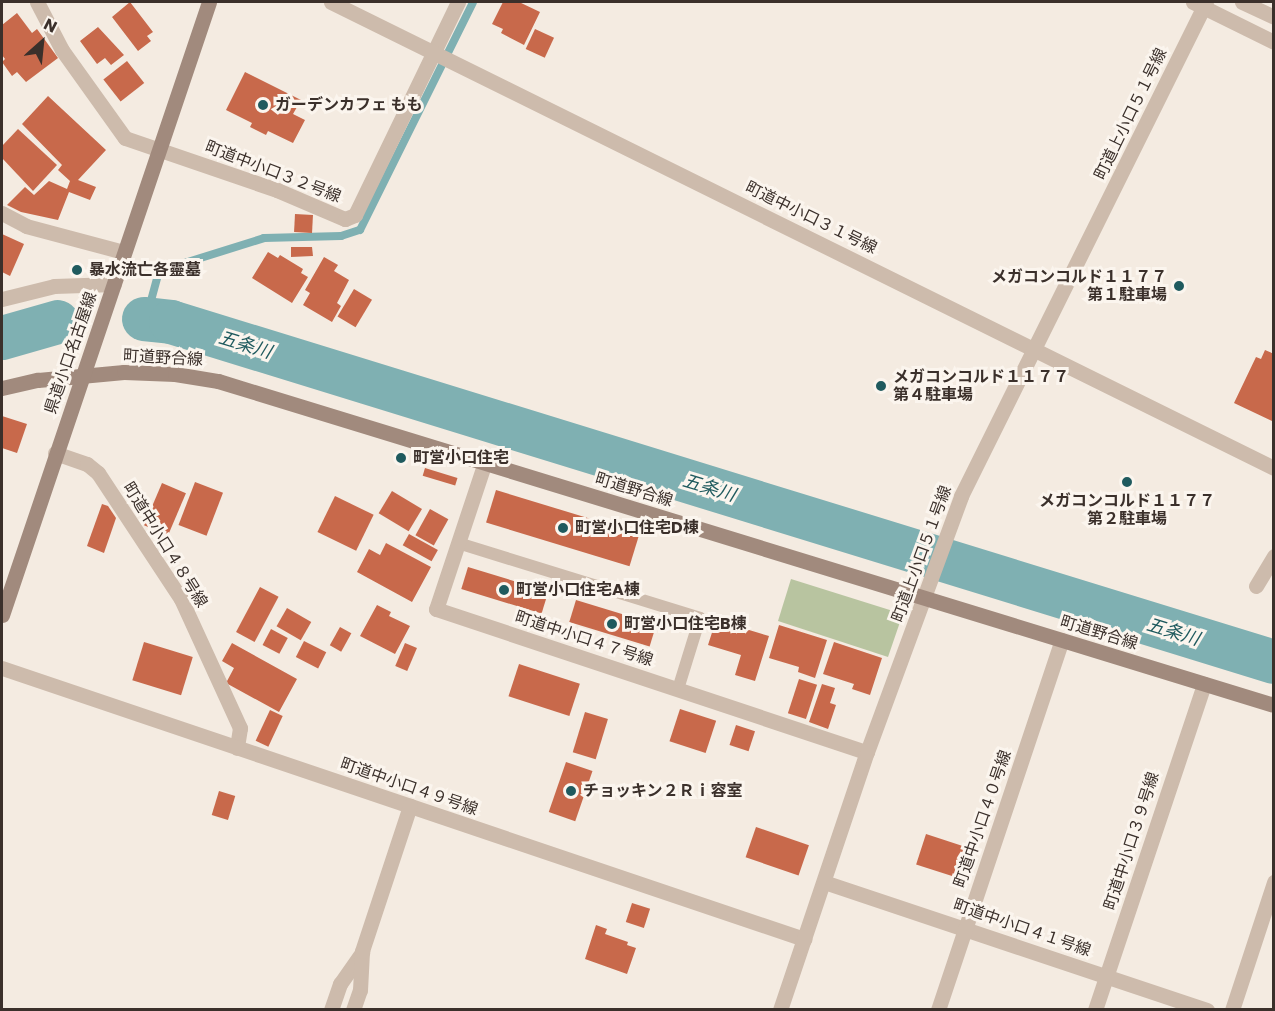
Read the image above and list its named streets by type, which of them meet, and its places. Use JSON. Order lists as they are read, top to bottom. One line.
{"streets":{"street":["町道上小口５１号線","町道中小口３２号線","町道中小口３１号線","県道小口名古屋線","町道野合線","町道中小口４８号線","町道中小口４７号線","町道中小口４９号線","町道中小口４０号線","町道中小口３９号線","町道中小口４１号線"]},"crossings":[["町道上小口５１号線","町道中小口３１号線"],["町道上小口５１号線","町道野合線"],["町道上小口５１号線","町道中小口４７号線"],["町道上小口５１号線","町道中小口４９号線"],["町道上小口５１号線","町道中小口４１号線"],["町道中小口３２号線","町道中小口３１号線"],["町道中小口３２号線","県道小口名古屋線"],["県道小口名古屋線","町道野合線"],["県道小口名古屋線","町道中小口４８号線"],["町道野合線","町道中小口４７号線"],["町道野合線","町道中小口４０号線"],["町道野合線","町道中小口３９号線"],["町道中小口４８号線","町道中小口４９号線"],["町道中小口４０号線","町道中小口４１号線"],["町道中小口３９号線","町道中小口４１号線"]],"water":["五条川"],"places":["ガーデンカフェ もも","暴水流亡各靈墓","メガコンコルド１１７７ 第１駐車場","メガコンコルド１１７７ 第４駐車場","町営小口住宅","メガコンコルド１１７７ 第２駐車場","町営小口住宅D棟","町営小口住宅A棟","町営小口住宅B棟","チョッキン２Ｒｉ容室"],"north":"top right"}
